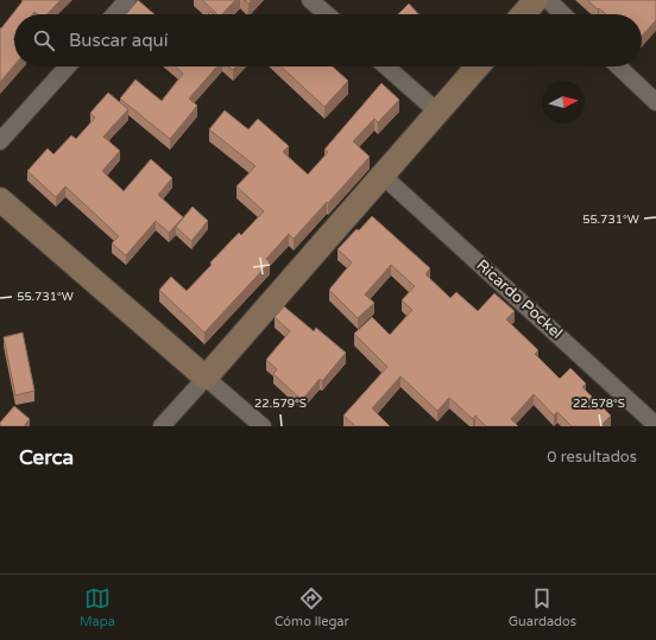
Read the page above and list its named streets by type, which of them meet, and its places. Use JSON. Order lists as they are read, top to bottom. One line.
{"streets":{"street":["Ricardo Pockel"]},"north":"right","page":{"search":"Buscar aquí","heading":["Cerca","0 resultados"],"nav":["Mapa","Cómo llegar","Guardados"]},"coordinates":["55.731°W","22.579°S","22.578°S"]}
